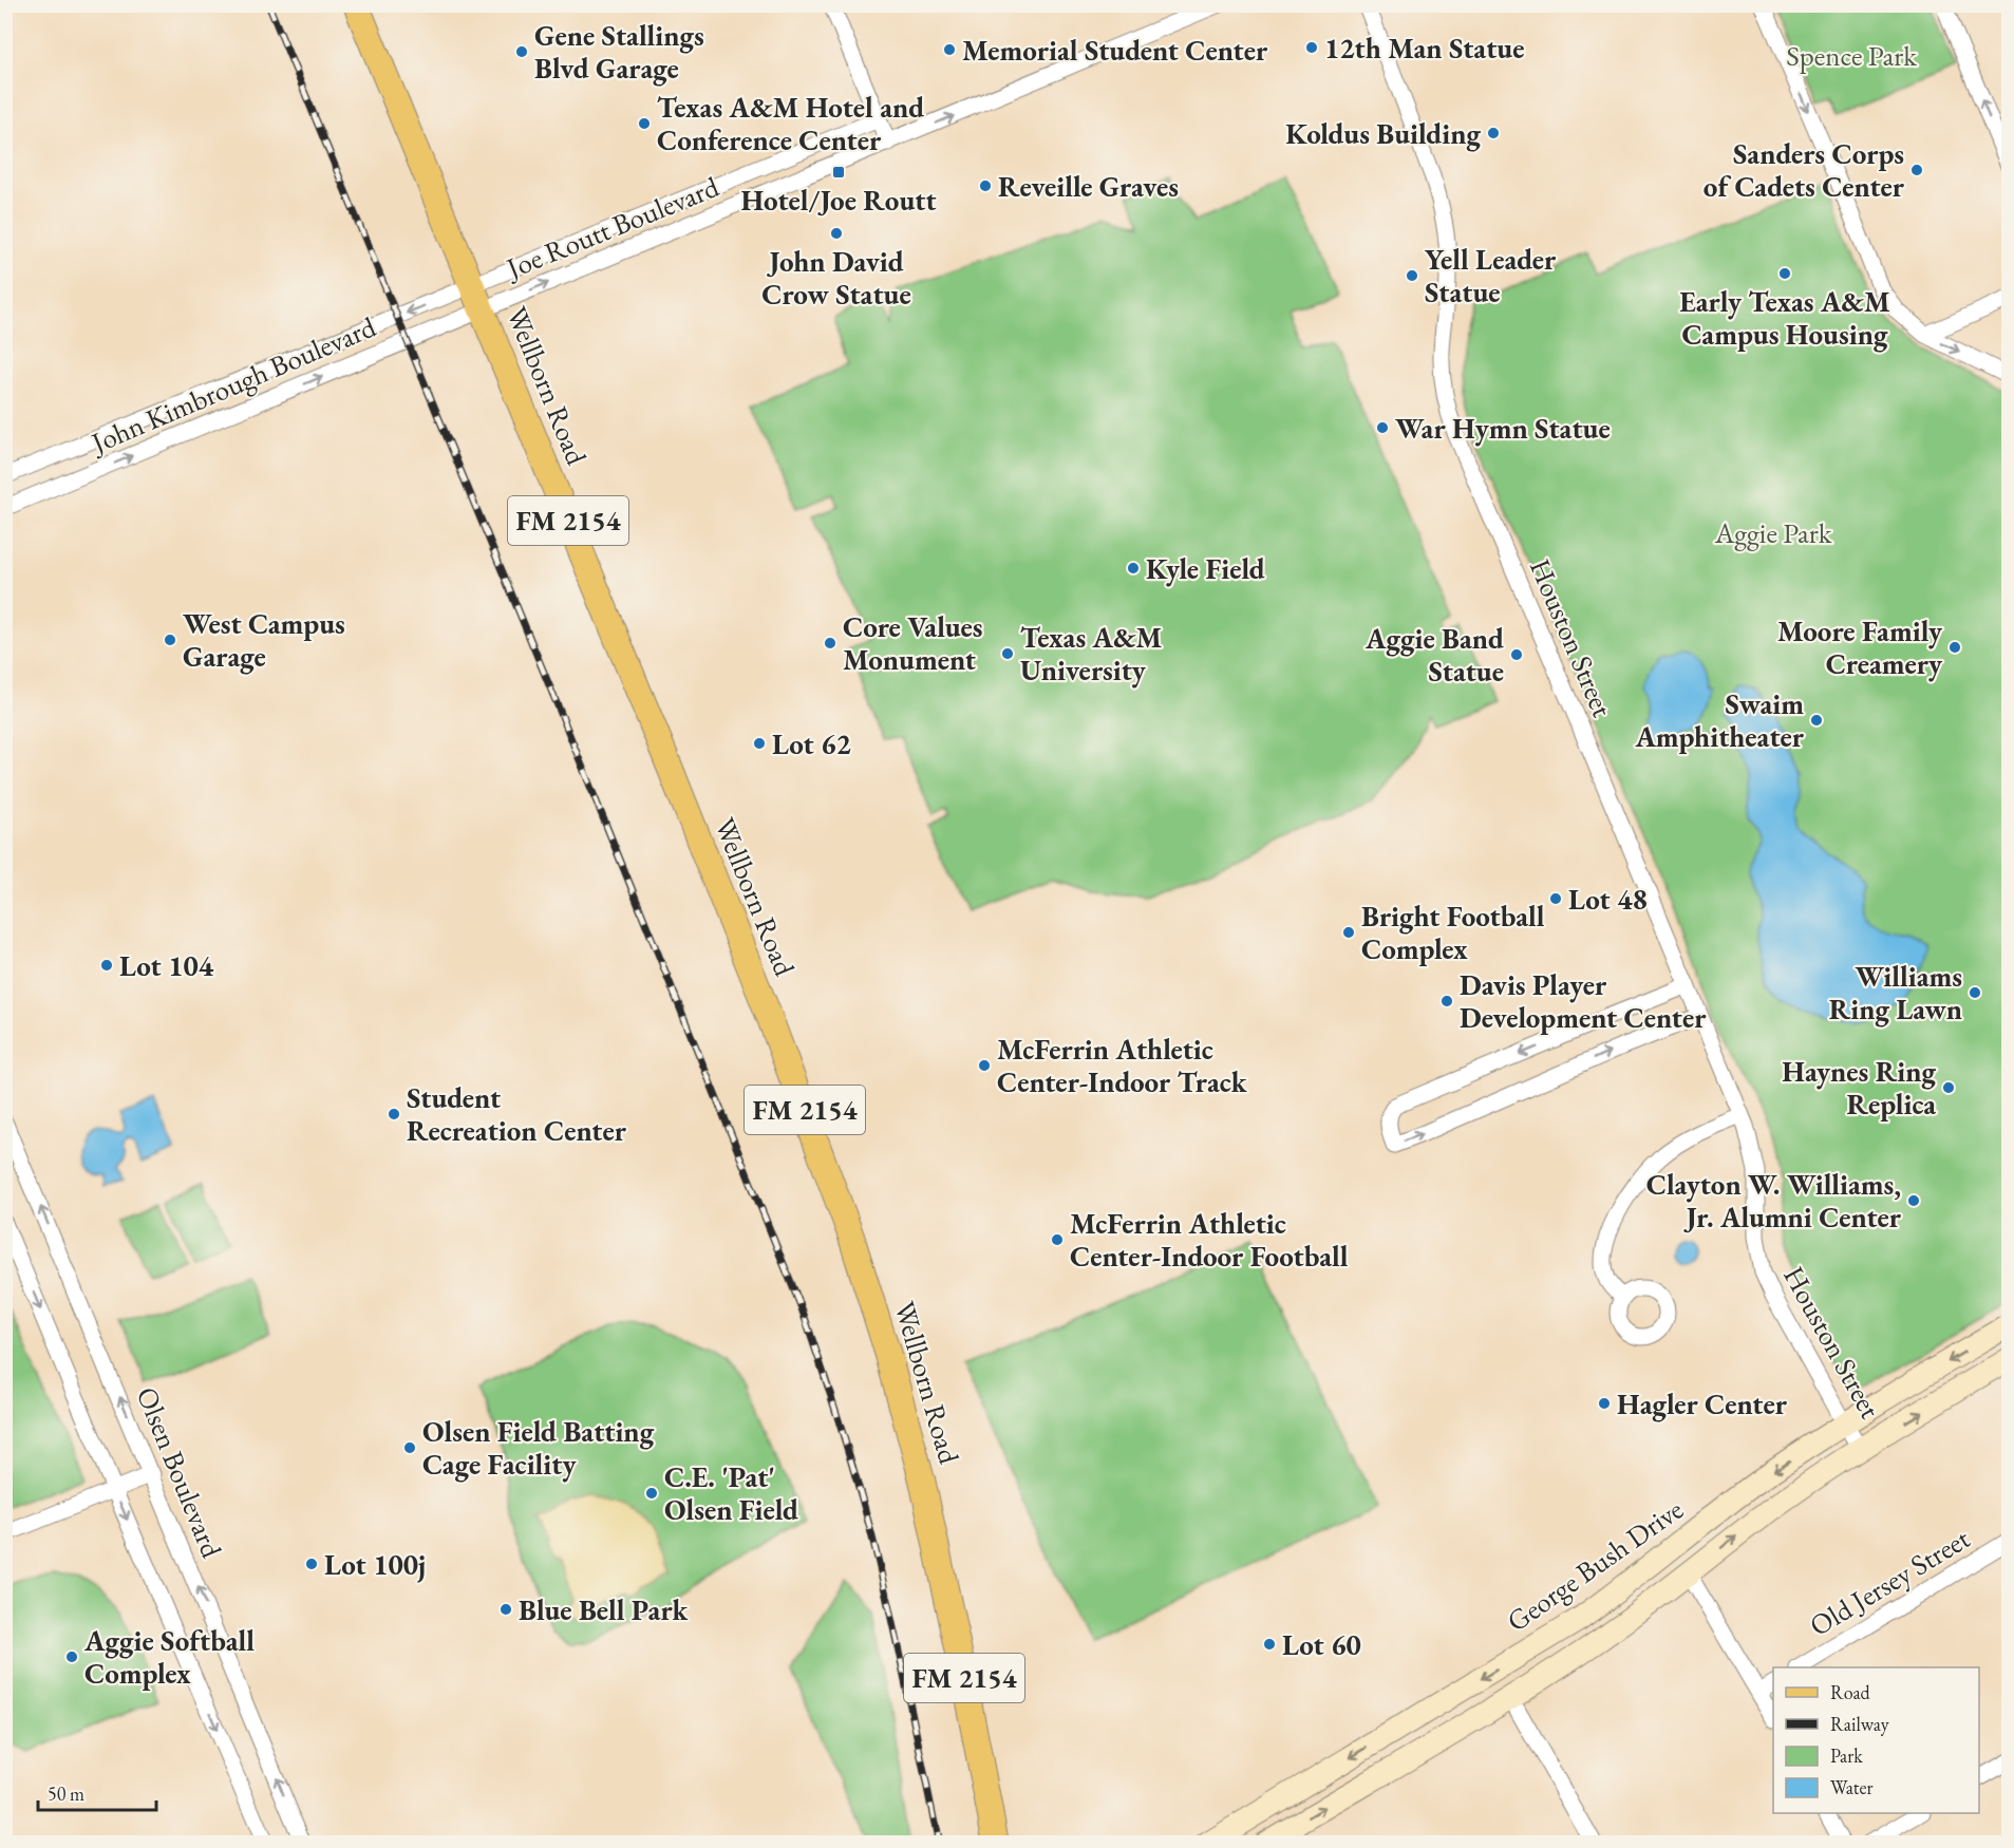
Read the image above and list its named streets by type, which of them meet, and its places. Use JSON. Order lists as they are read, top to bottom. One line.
{"streets":{"main road":["Wellborn Road","FM 2154","George Bush Drive"],"street":["Joe Routt Boulevard","John Kimbrough Boulevard","Houston Street","Olsen Boulevard","Old Jersey Street"]},"crossings":[["Joe Routt Boulevard","John Kimbrough Boulevard"],["Joe Routt Boulevard","Wellborn Road"],["John Kimbrough Boulevard","Wellborn Road"],["Houston Street","George Bush Drive"]],"one_way":["Joe Routt Boulevard"],"parks":["Spence Park","Aggie Park"],"places":{"other":["12th Man Statue","Memorial Student Center","Gene Stallings Blvd Garage","Texas A&M Hotel and Conference Center","Koldus Building","Sanders Corps of Cadets Center","Reveille Graves","John David Crow Statue","Early Texas A&M Campus Housing","Yell Leader Statue","War Hymn Statue","Kyle Field","West Campus Garage","Core Values Monument","Moore Family Creamery","Texas A&M University","Aggie Band Statue","Swaim Amphitheater","Lot 62","Lot 48","Bright Football Complex","Lot 104","Williams Ring Lawn","Davis Player Development Center","McFerrin Athletic Center-Indoor Track","Haynes Ring Replica","Student Recreation Center","Clayton W. Williams, Jr. Alumni Center","McFerrin Athletic Center-Indoor Football","Hagler Center","Olsen Field Batting Cage Facility","C.E. 'Pat' Olsen Field","Lot 100j","Blue Bell Park","Lot 60","Aggie Softball Complex"],"transit":["Hotel/Joe Routt"]},"legend":["Road","Railway","Park","Water"],"scale_bar":"50 m"}
